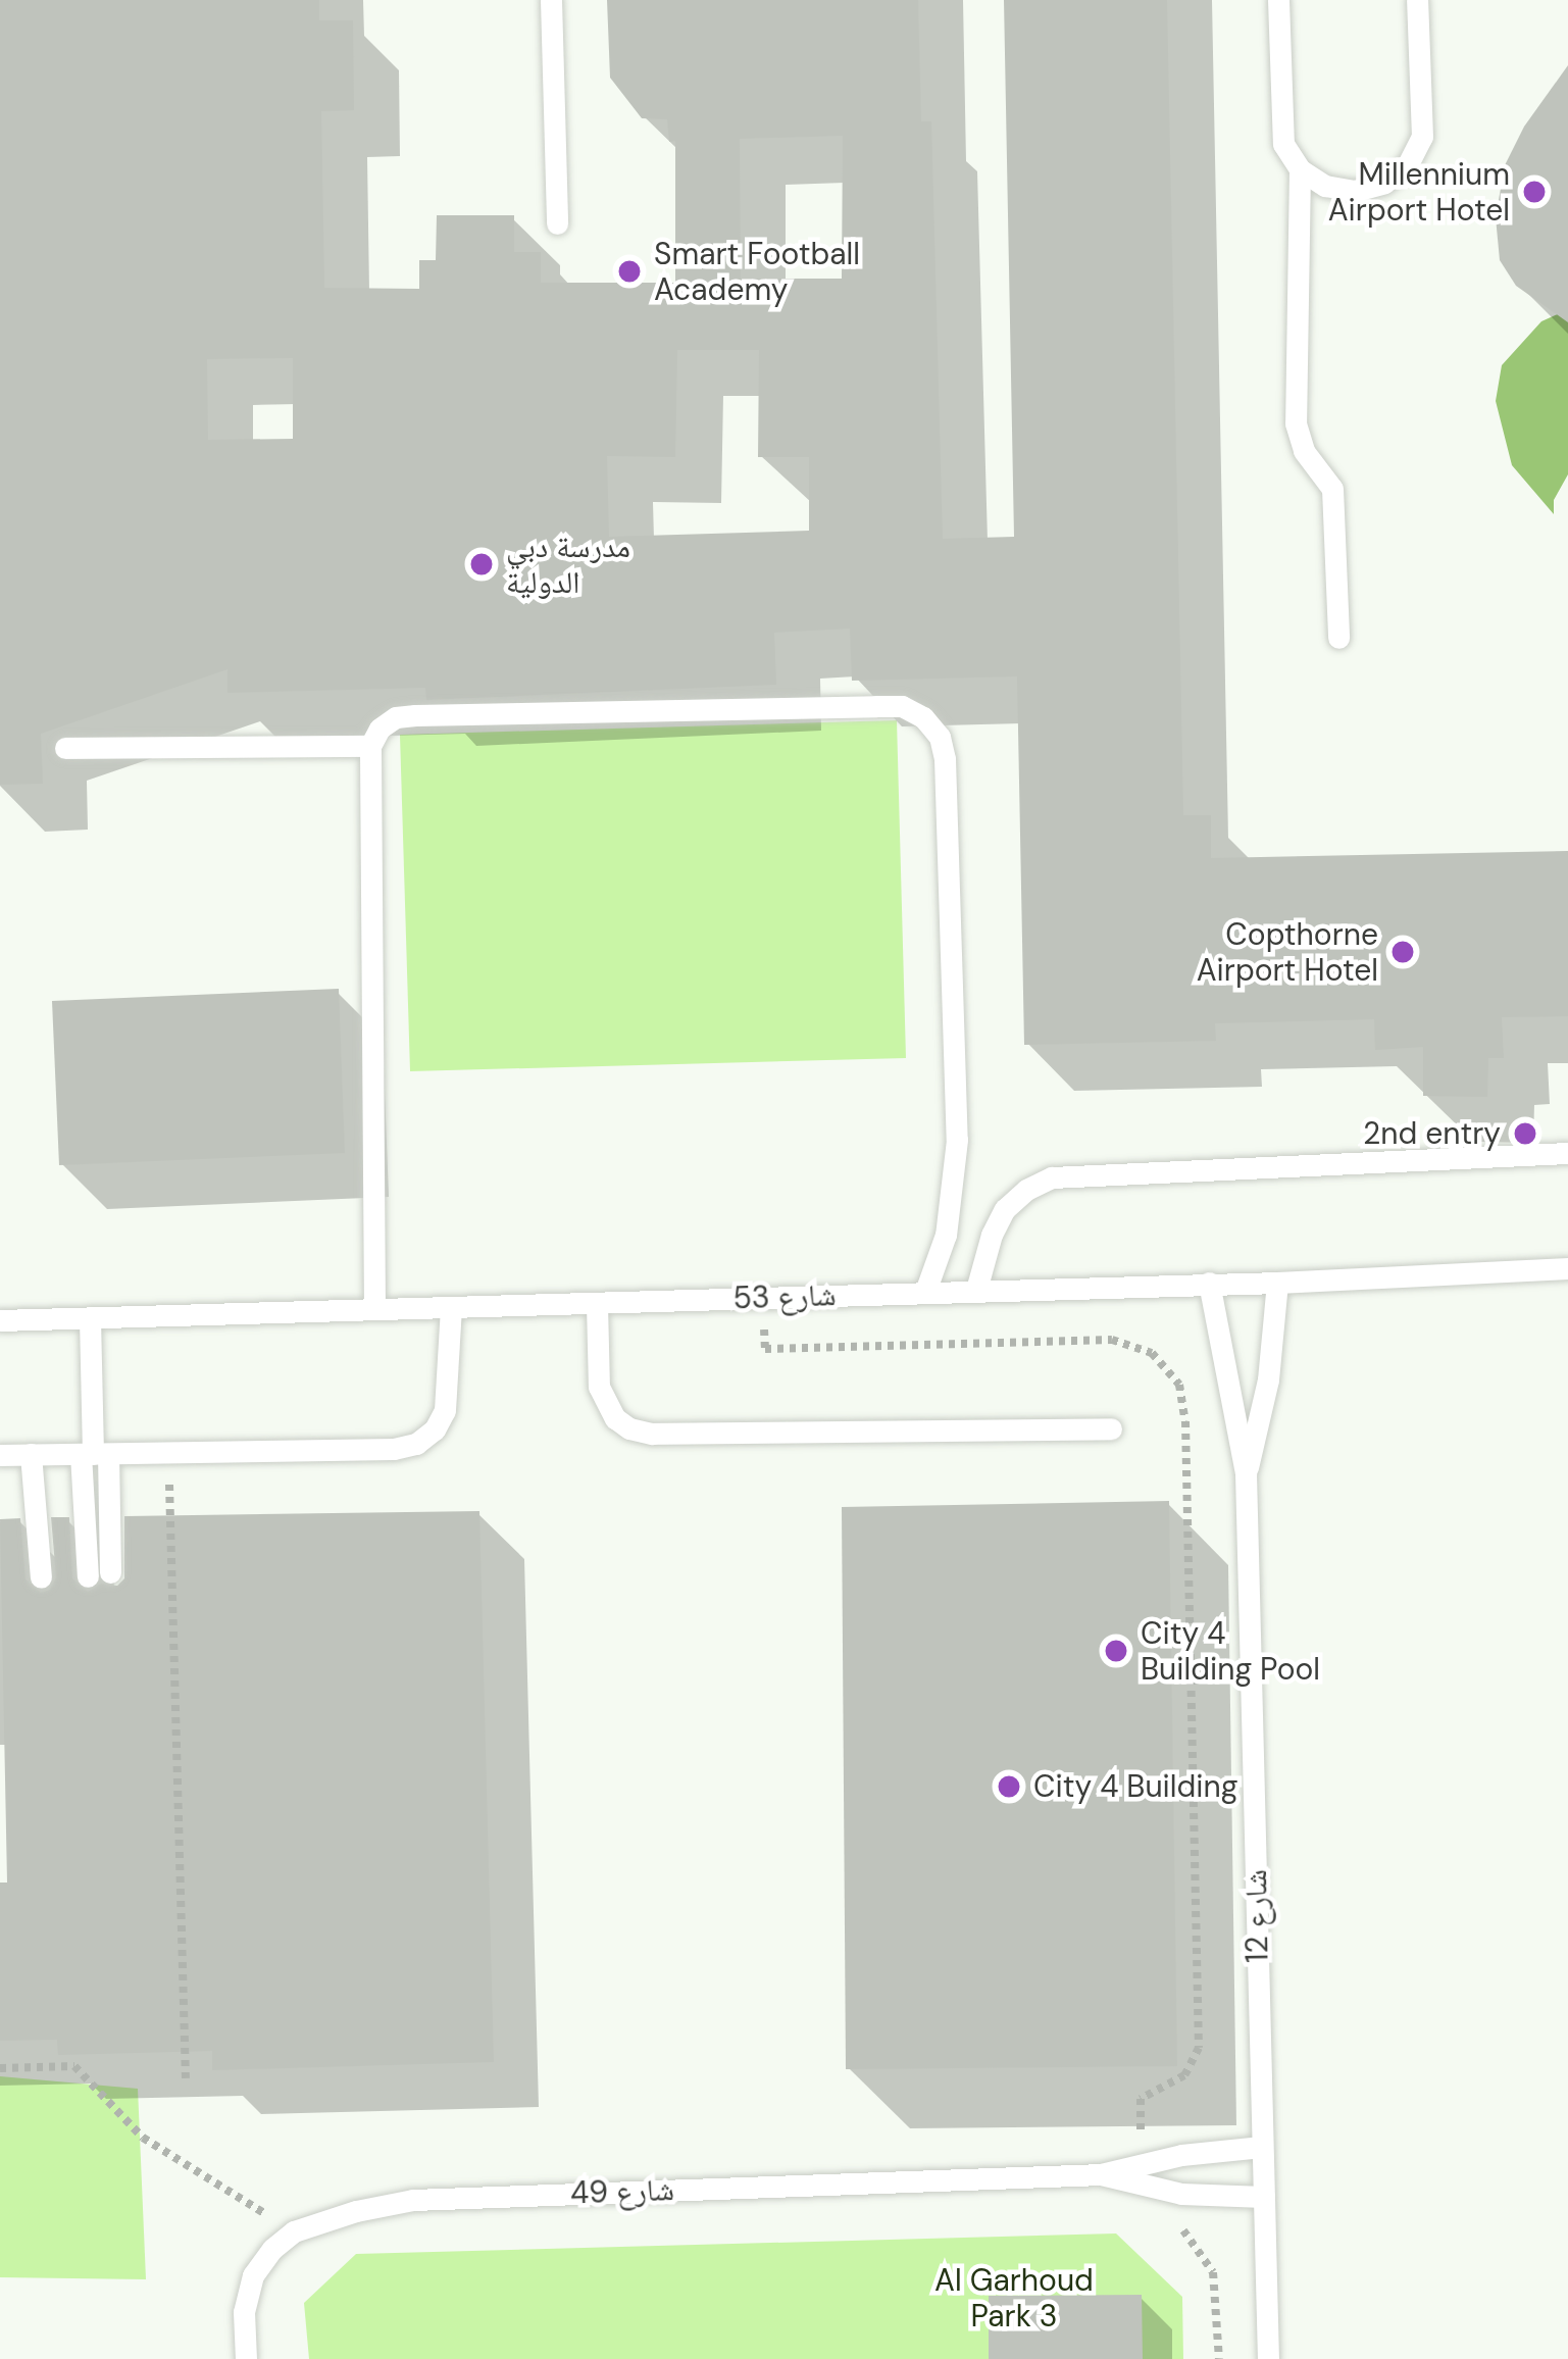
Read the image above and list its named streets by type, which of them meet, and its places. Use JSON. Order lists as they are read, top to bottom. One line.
{"streets":{"lane":["شارع 53","شارع 12","شارع 49"]},"crossings":[["شارع 53","شارع 12"],["شارع 12","شارع 49"]],"parks":["Al Garhoud Park 3"],"places":["Millennium Airport Hotel","Smart Football Academy","مدرسة دبي الدولية","Copthorne Airport Hotel","2nd entry","City 4 Building Pool","City 4 Building"]}
